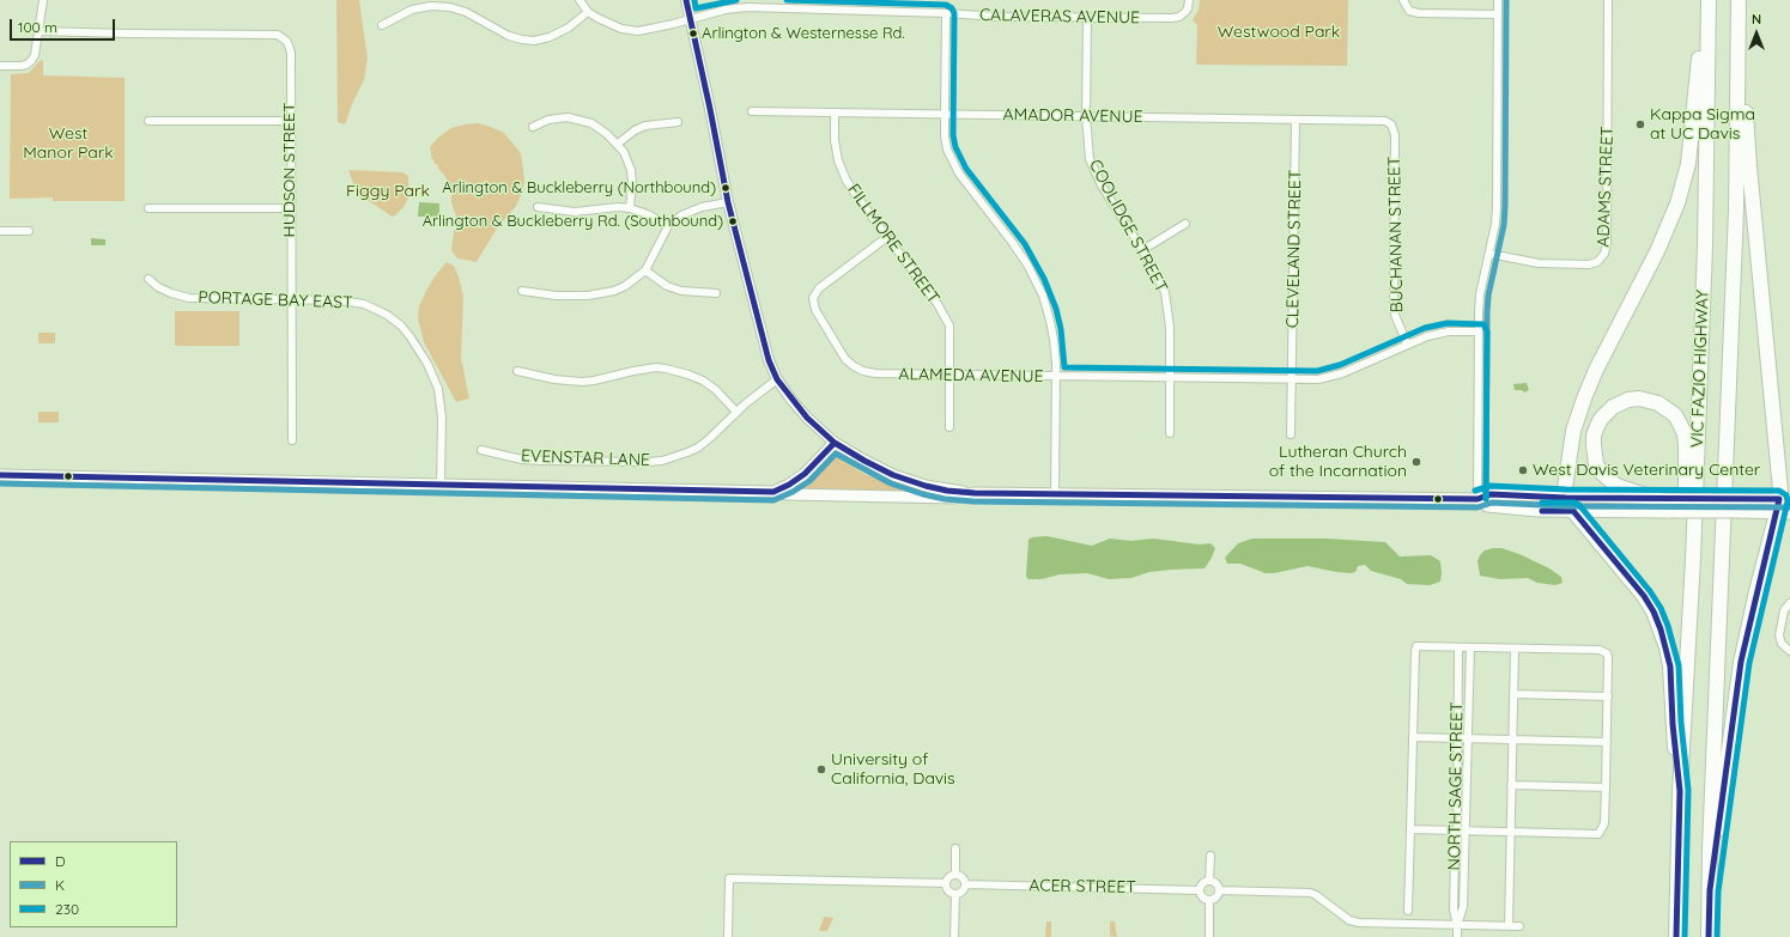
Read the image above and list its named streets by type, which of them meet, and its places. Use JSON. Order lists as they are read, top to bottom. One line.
{"streets":{"highway":["VIC FAZIO HIGHWAY"],"street":["CALAVERAS AVENUE","AMADOR AVENUE","HUDSON STREET","ADAMS STREET","COOLIDGE STREET","BUCHANAN STREET","FILLMORE STREET","CLEVELAND STREET","PORTAGE BAY EAST","ALAMEDA AVENUE","EVENSTAR LANE","NORTH SAGE STREET","ACER STREET"]},"crossings":[["CALAVERAS AVENUE","COOLIDGE STREET"],["AMADOR AVENUE","COOLIDGE STREET"],["AMADOR AVENUE","BUCHANAN STREET"],["AMADOR AVENUE","FILLMORE STREET"],["AMADOR AVENUE","CLEVELAND STREET"],["HUDSON STREET","PORTAGE BAY EAST"],["COOLIDGE STREET","ALAMEDA AVENUE"],["BUCHANAN STREET","ALAMEDA AVENUE"],["FILLMORE STREET","ALAMEDA AVENUE"],["CLEVELAND STREET","ALAMEDA AVENUE"]],"parks":["Westwood Park","West Manor Park","Figgy Park"],"places":["Arlington & Westernesse Rd.","Kappa Sigma at UC Davis","Arlington & Buckleberry (Northbound)","Arlington & Buckleberry Rd. (Southbound)","Lutheran Church of the Incarnation","West Davis Veterinary Center","University of California, Davis"],"lines":["transit line D","transit line K","transit line 230"],"legend":["D","K","230"],"scale_bar":"100 m","north":"top"}
